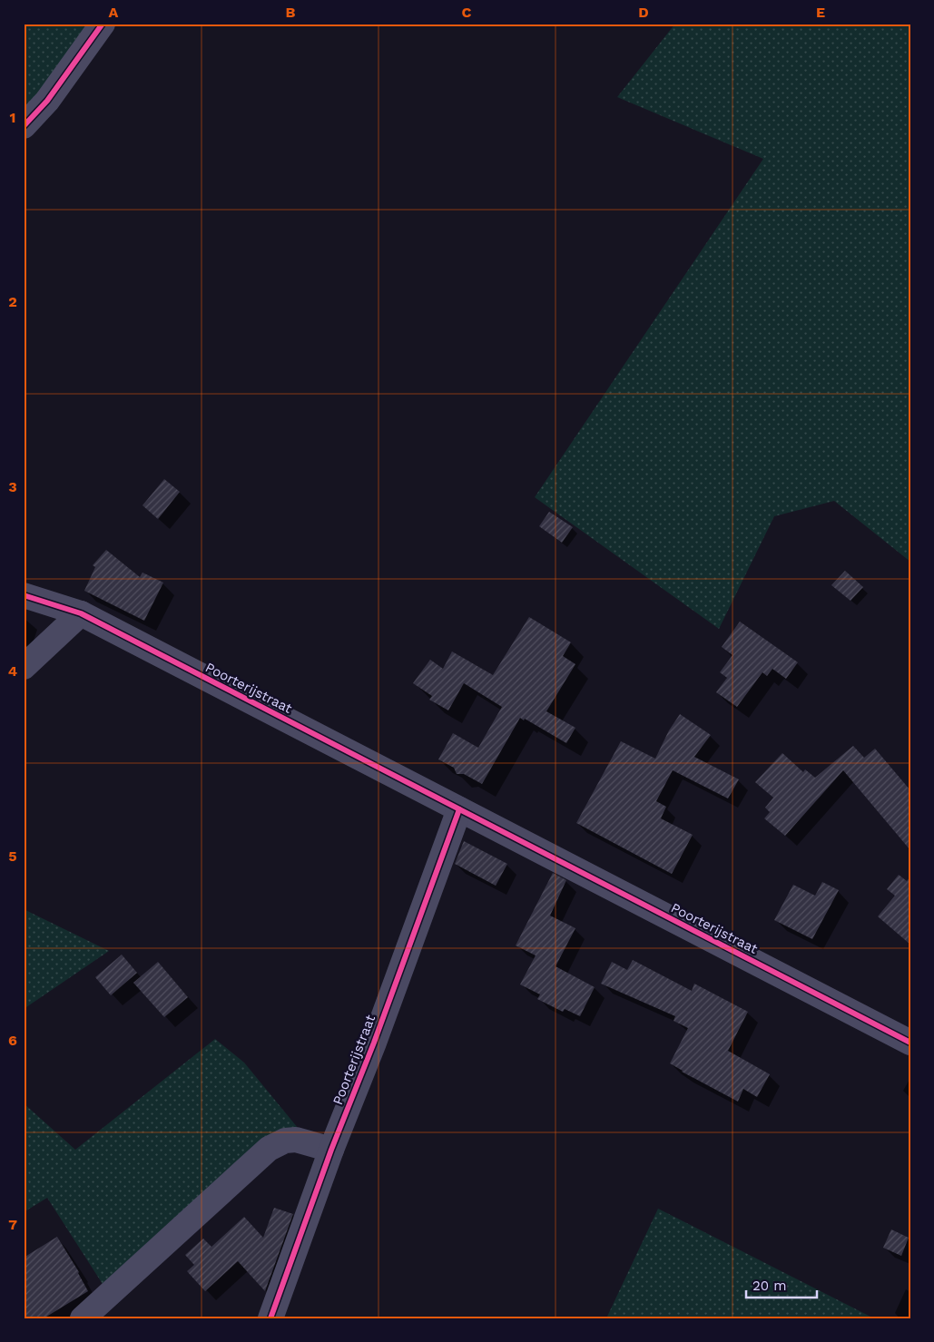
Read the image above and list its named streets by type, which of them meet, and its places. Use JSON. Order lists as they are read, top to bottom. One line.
{"streets":{"street":["Poorterijstraat"]},"scale_bar":"20 m","grid":{"columns":["A","B","C","D","E"],"rows":["1","2","3","4","5","6","7"]}}
